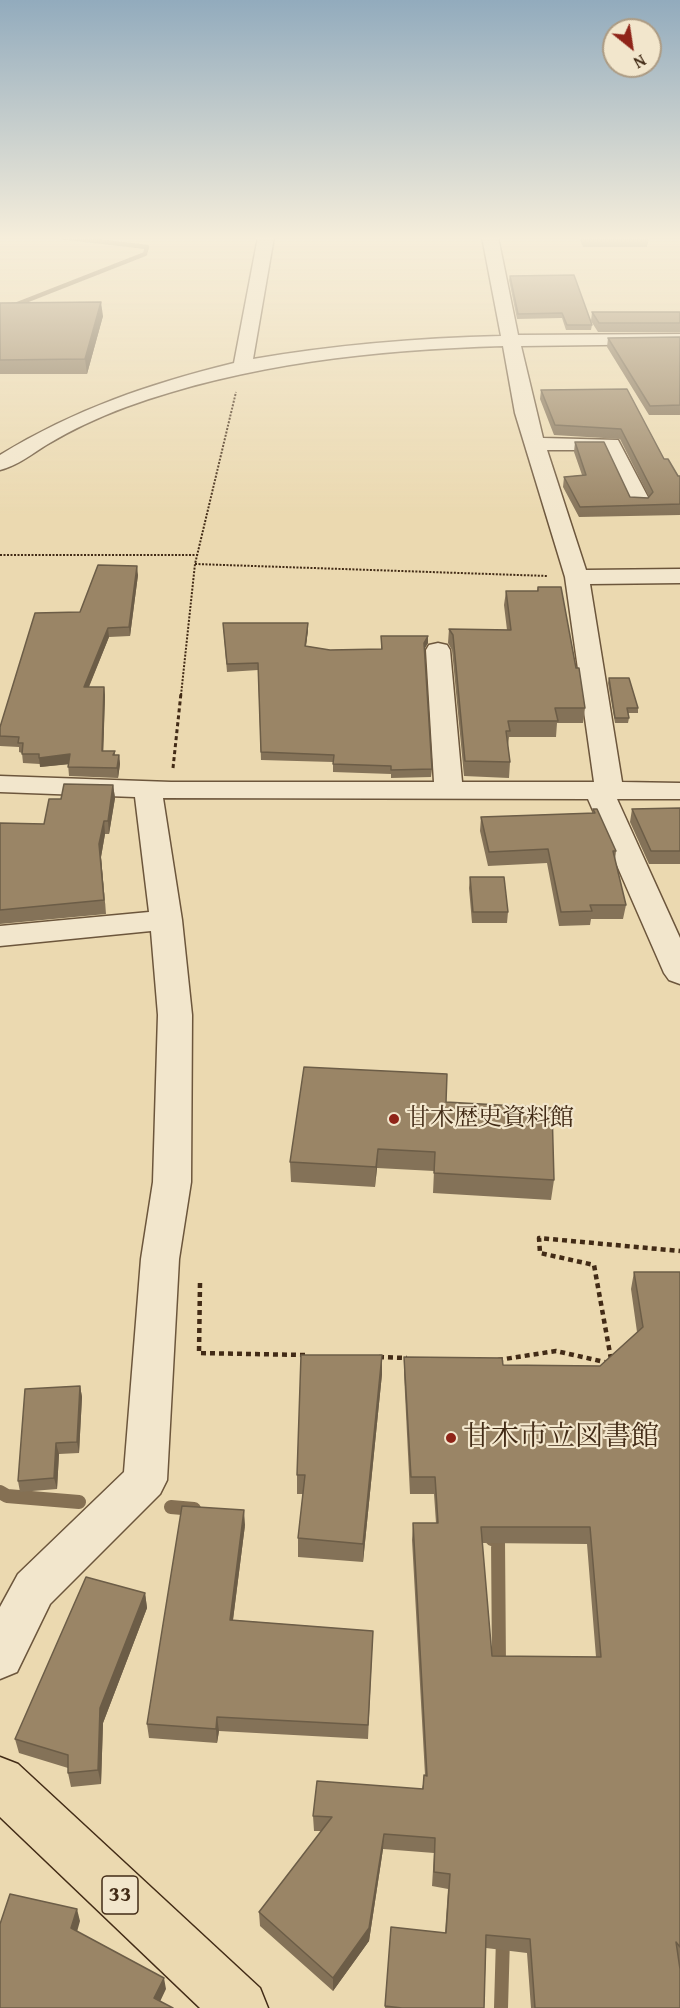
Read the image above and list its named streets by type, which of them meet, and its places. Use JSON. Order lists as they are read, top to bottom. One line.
{"streets":{"main road":["33"]},"places":["甘木歴史資料館","甘木市立図書館"],"north":"bottom right"}
